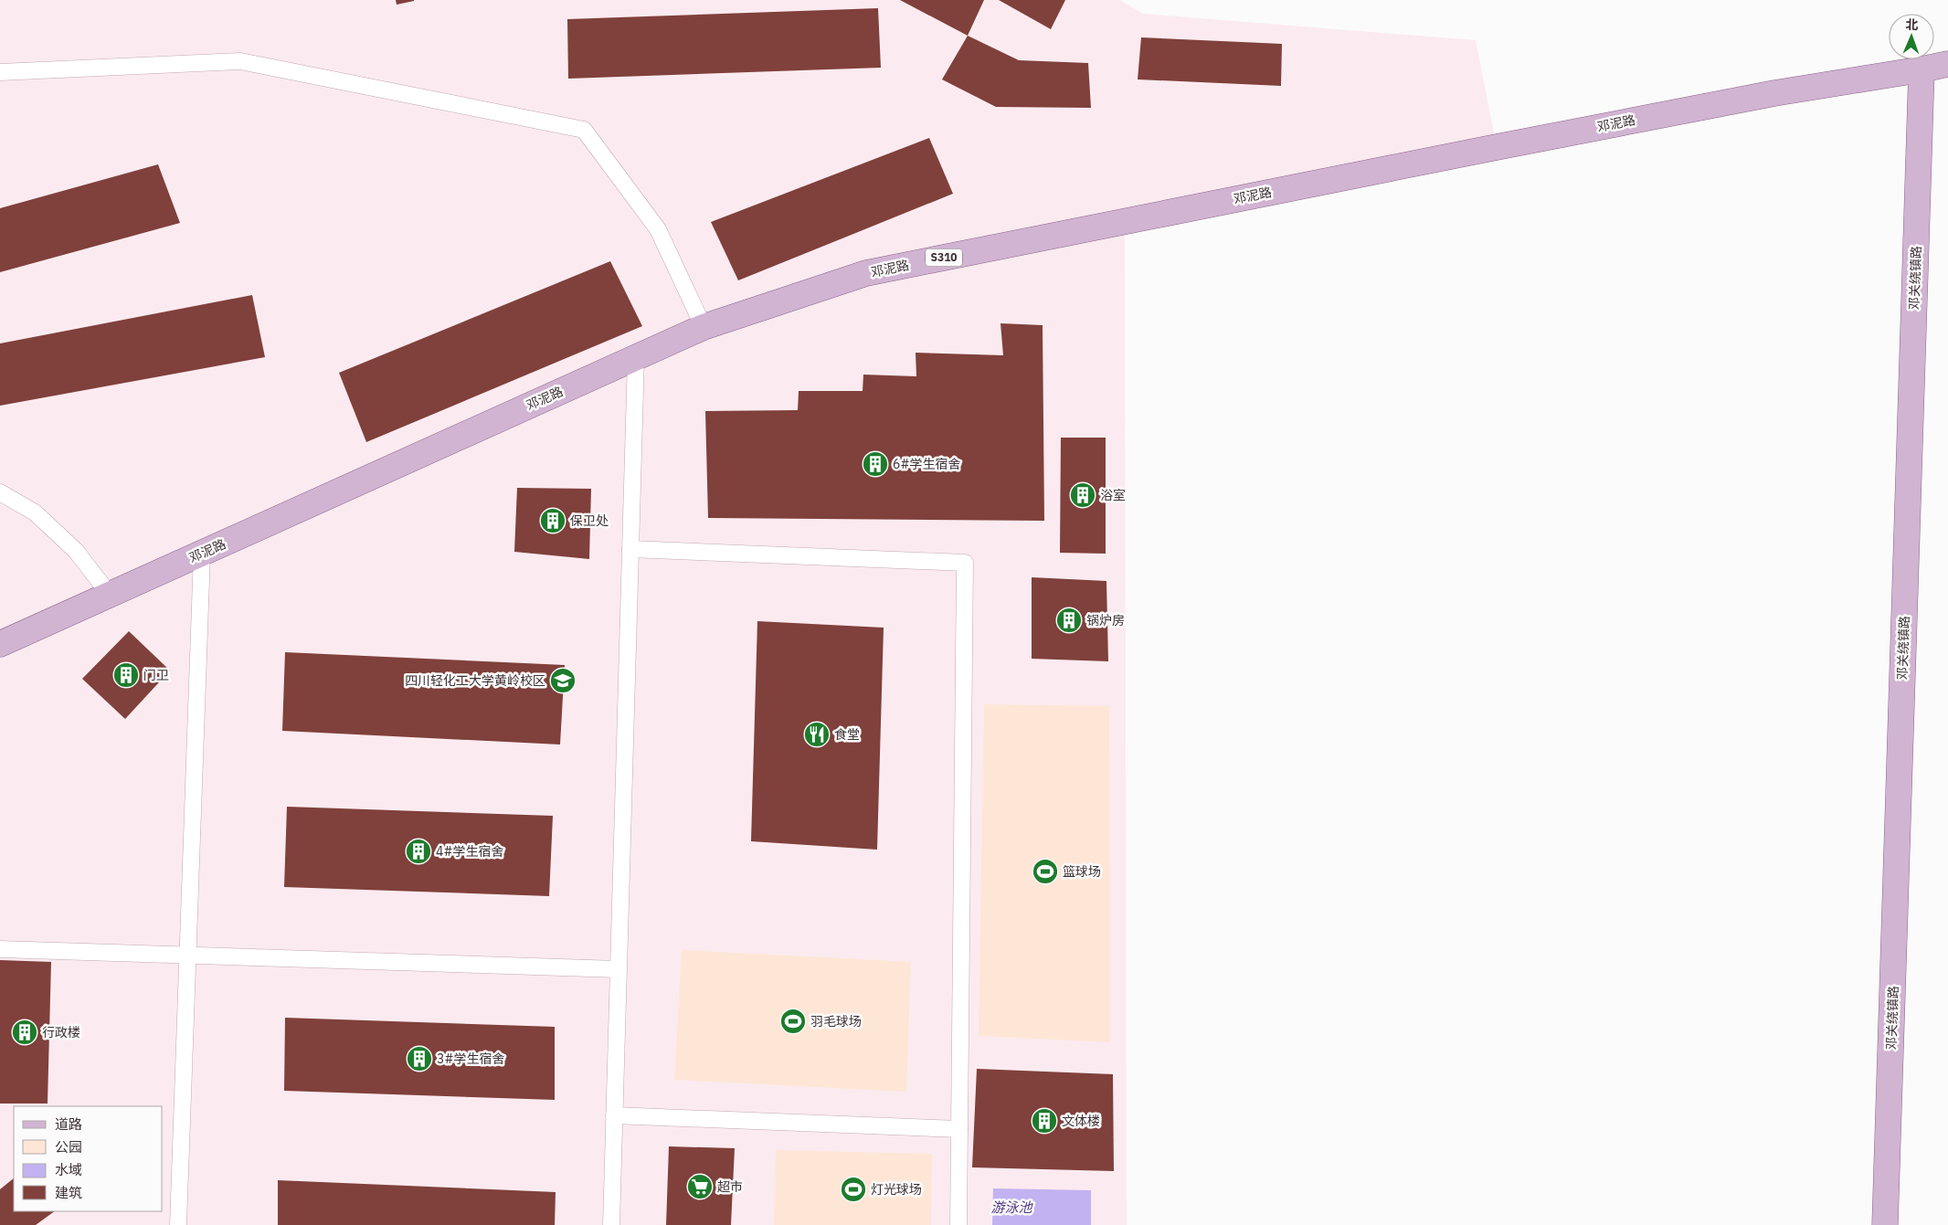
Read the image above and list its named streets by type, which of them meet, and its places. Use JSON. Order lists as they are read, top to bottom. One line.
{"streets":{"main road":["邓泥路","S310","邓关绕镇路"]},"crossings":[["邓泥路","邓关绕镇路"]],"water":["游泳池"],"places":{"building":["6#学生宿舍","浴室","保卫处","锅炉房","门卫","4#学生宿舍","行政楼","3#学生宿舍","文体楼"],"school or university":["四川轻化工大学黄岭校区"],"restaurant":["食堂"],"sports":["篮球场","羽毛球场","灯光球场"],"supermarket":["超市"]},"legend":["道路","公园","水域","建筑"],"north":"top"}
